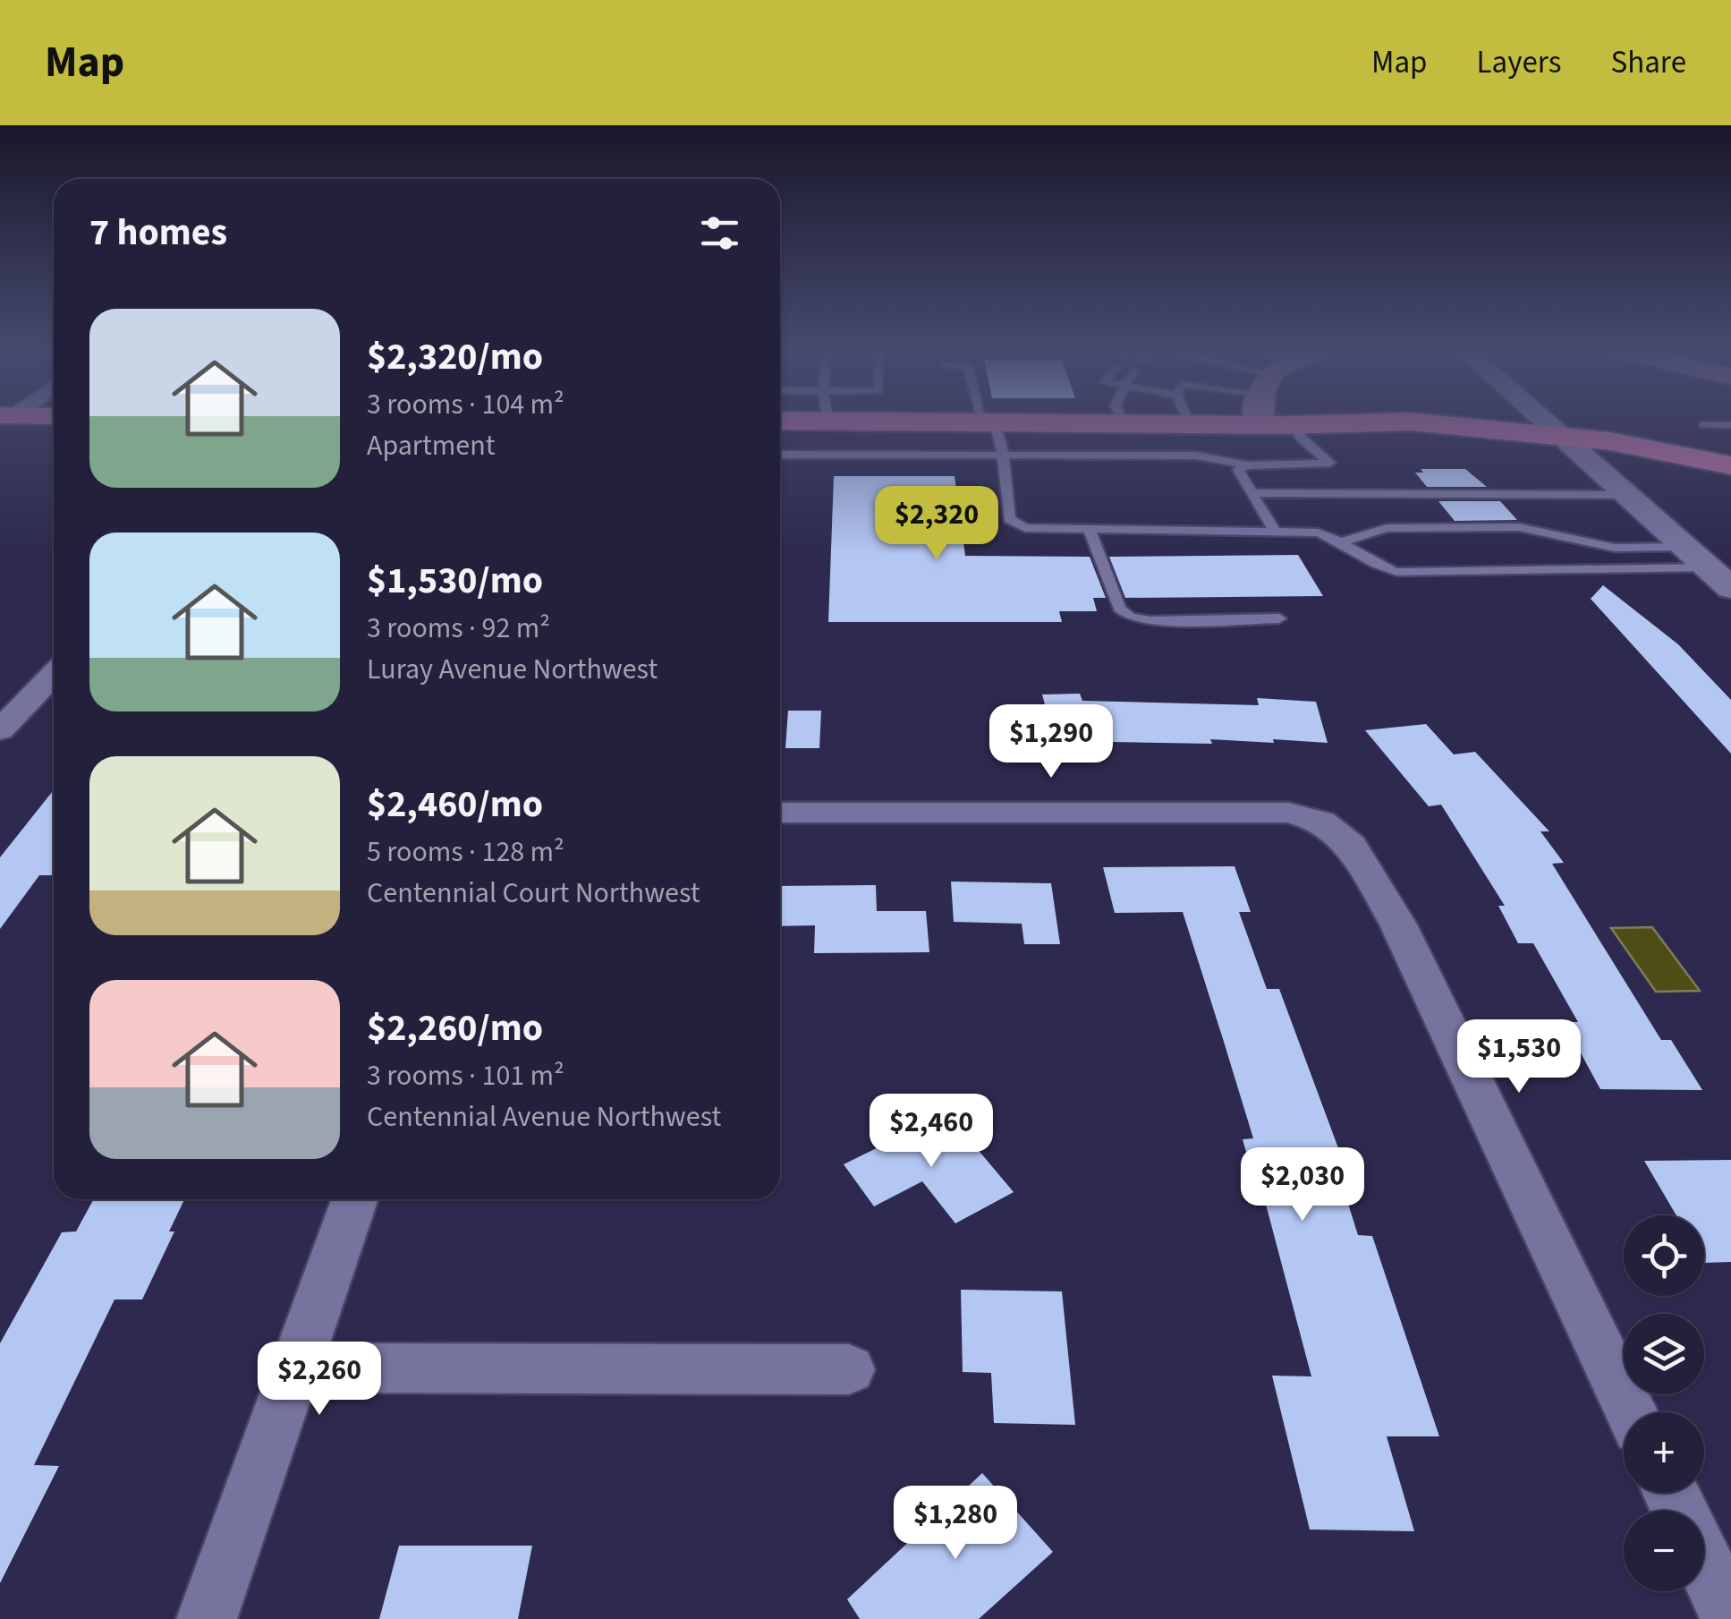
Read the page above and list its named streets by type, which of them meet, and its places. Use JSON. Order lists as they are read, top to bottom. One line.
{"page":{"header":"Map","nav":["Map","Layers","Share"],"heading":"7 homes","list":[{"name":"$2,320/mo","note":"3 rooms · 104 m² · Apartment"},{"name":"$1,530/mo","note":"3 rooms · 92 m² · Luray Avenue Northwest"},{"name":"$2,460/mo","note":"5 rooms · 128 m² · Centennial Court Northwest"},{"name":"$2,260/mo","note":"3 rooms · 101 m² · Centennial Avenue Northwest"}],"price":["$2,320","$1,290","$1,530","$2,460","$2,030","$2,260","$1,280"],"map_buttons":["+","−"]}}
